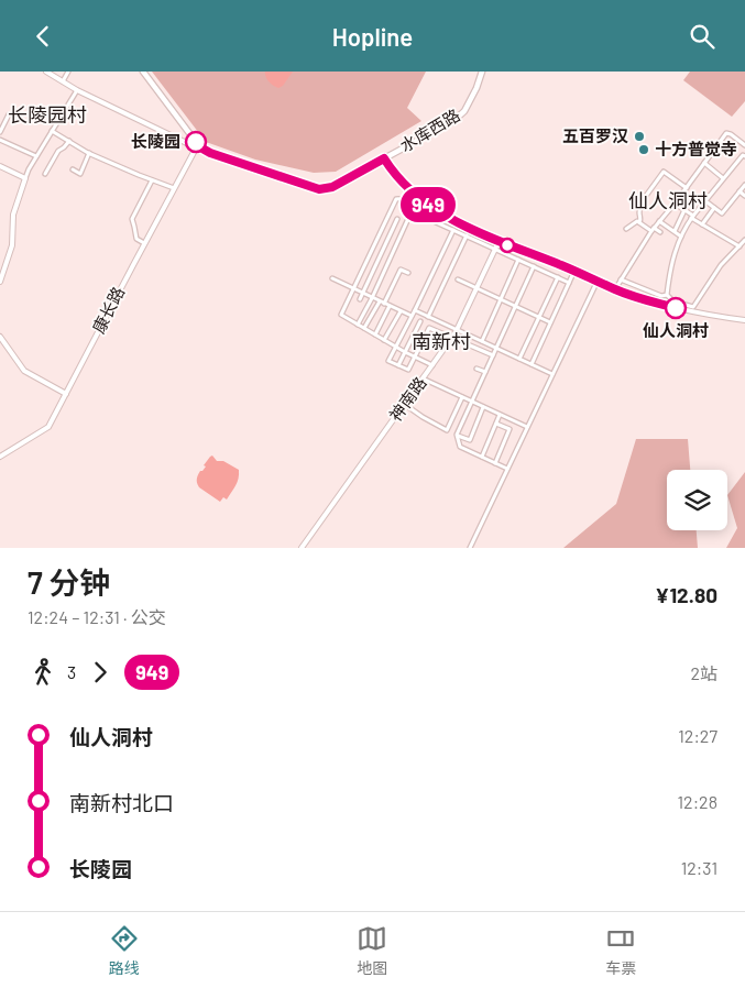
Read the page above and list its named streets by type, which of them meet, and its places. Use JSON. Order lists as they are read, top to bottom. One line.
{"streets":{"main road":["水库西路"],"street":["康长路","神南路"]},"crossings":[["水库西路","康长路"]],"districts":["长陵园村","仙人洞村","南新村"],"places":["五百罗汉","长陵园","十方普觉寺","仙人洞村"],"lines":["bus line 949"],"page":{"header":"Hopline","on_map":"949","heading":["7 分钟","12:24 – 12:31 · 公交","¥12.80"],"legs":["3","949","2站"],"list":[{"name":"仙人洞村","value":"12:27"},{"name":"南新村北口","value":"12:28"},{"name":"长陵园","value":"12:31"}],"tabs":["路线","地图","车票"]}}
